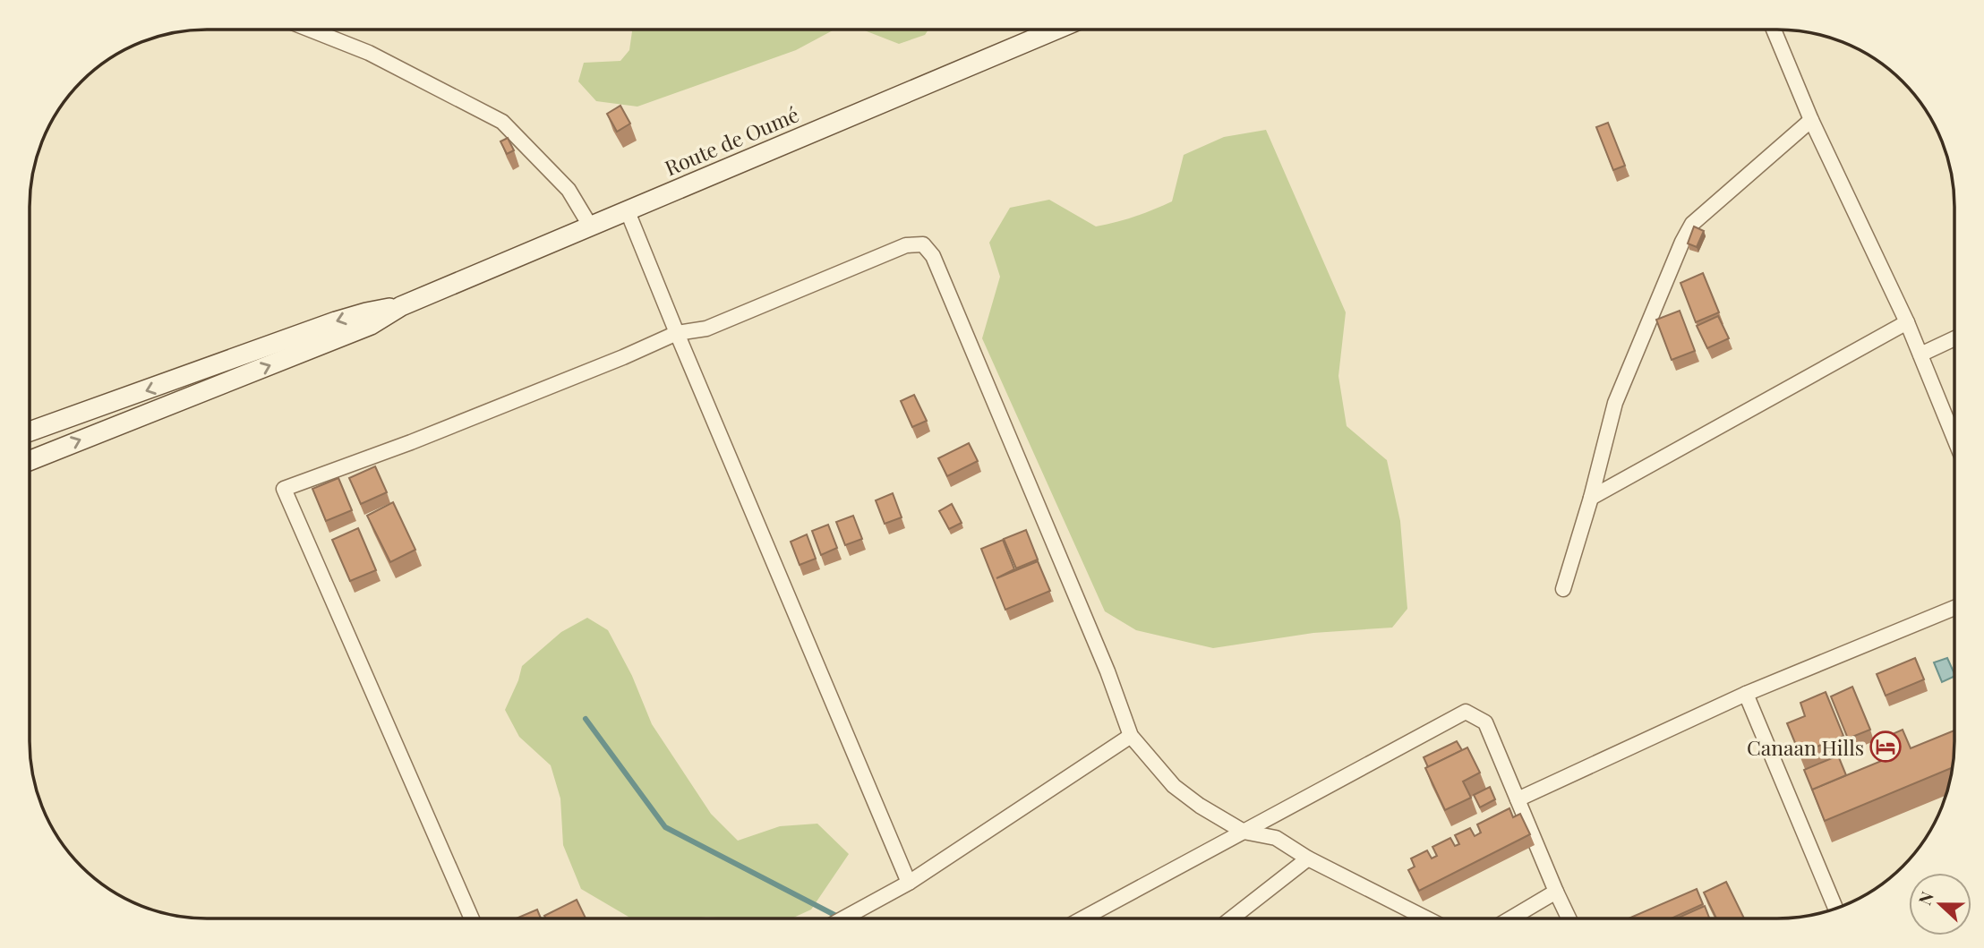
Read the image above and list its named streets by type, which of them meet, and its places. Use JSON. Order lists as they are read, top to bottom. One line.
{"streets":{"main road":["Route de Oumé"]},"places":{"hotel":["Canaan Hills"]},"north":"left"}
